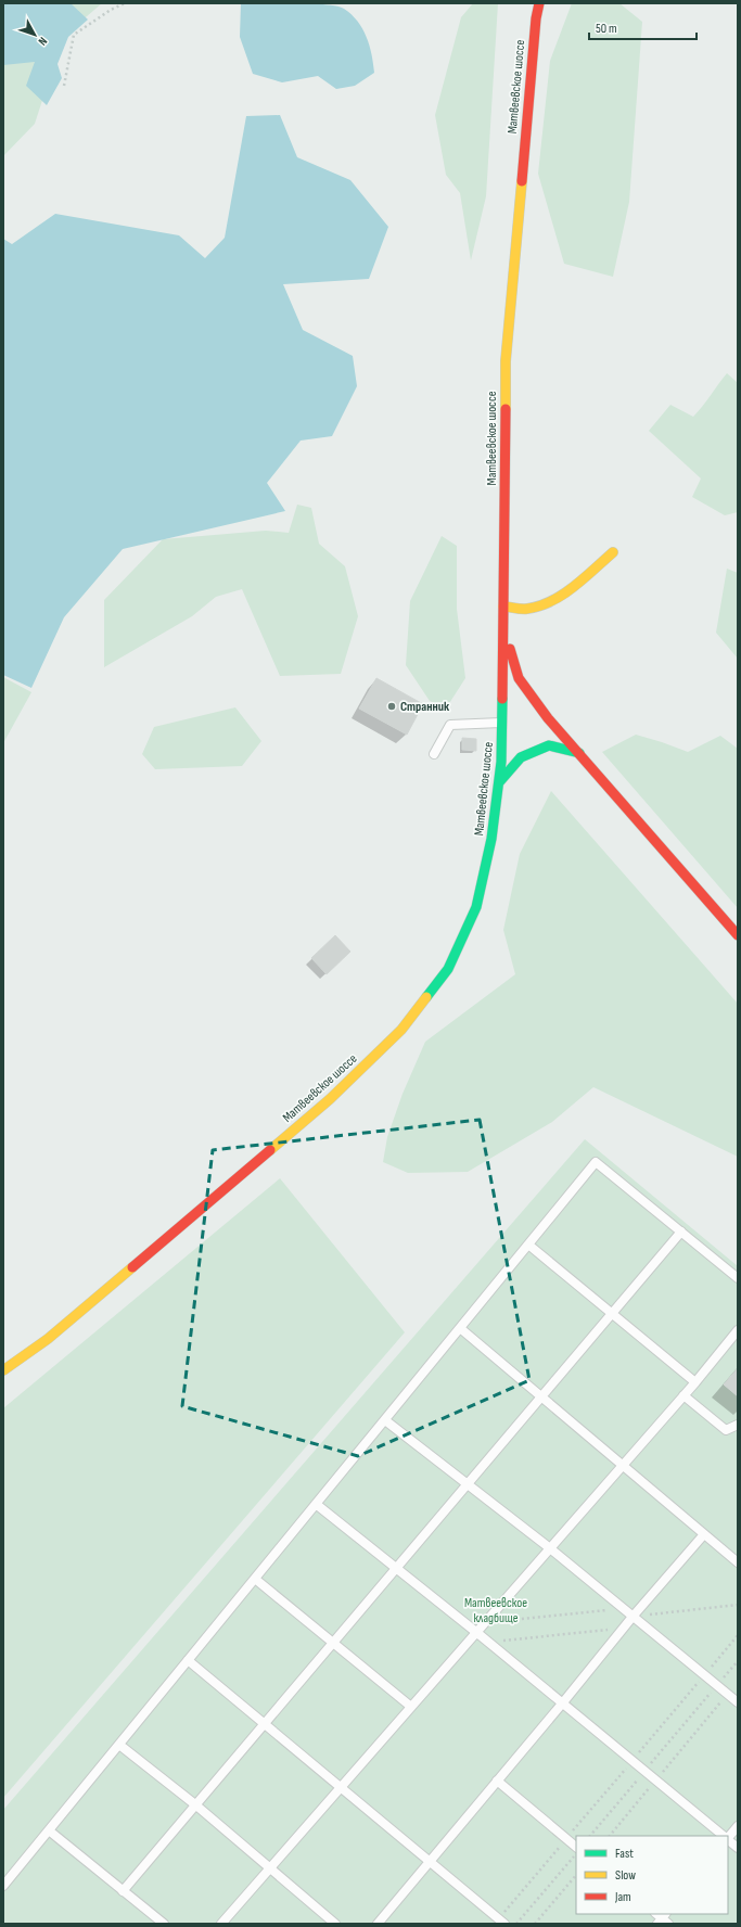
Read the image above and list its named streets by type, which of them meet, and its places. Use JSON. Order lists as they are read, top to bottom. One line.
{"streets":{"main road":["Матвеевское шоссе"]},"parks":["Матвеевское кладбище"],"places":["Странник"],"legend":["Fast","Slow","Jam"],"scale_bar":"50 m","north":"bottom right"}
